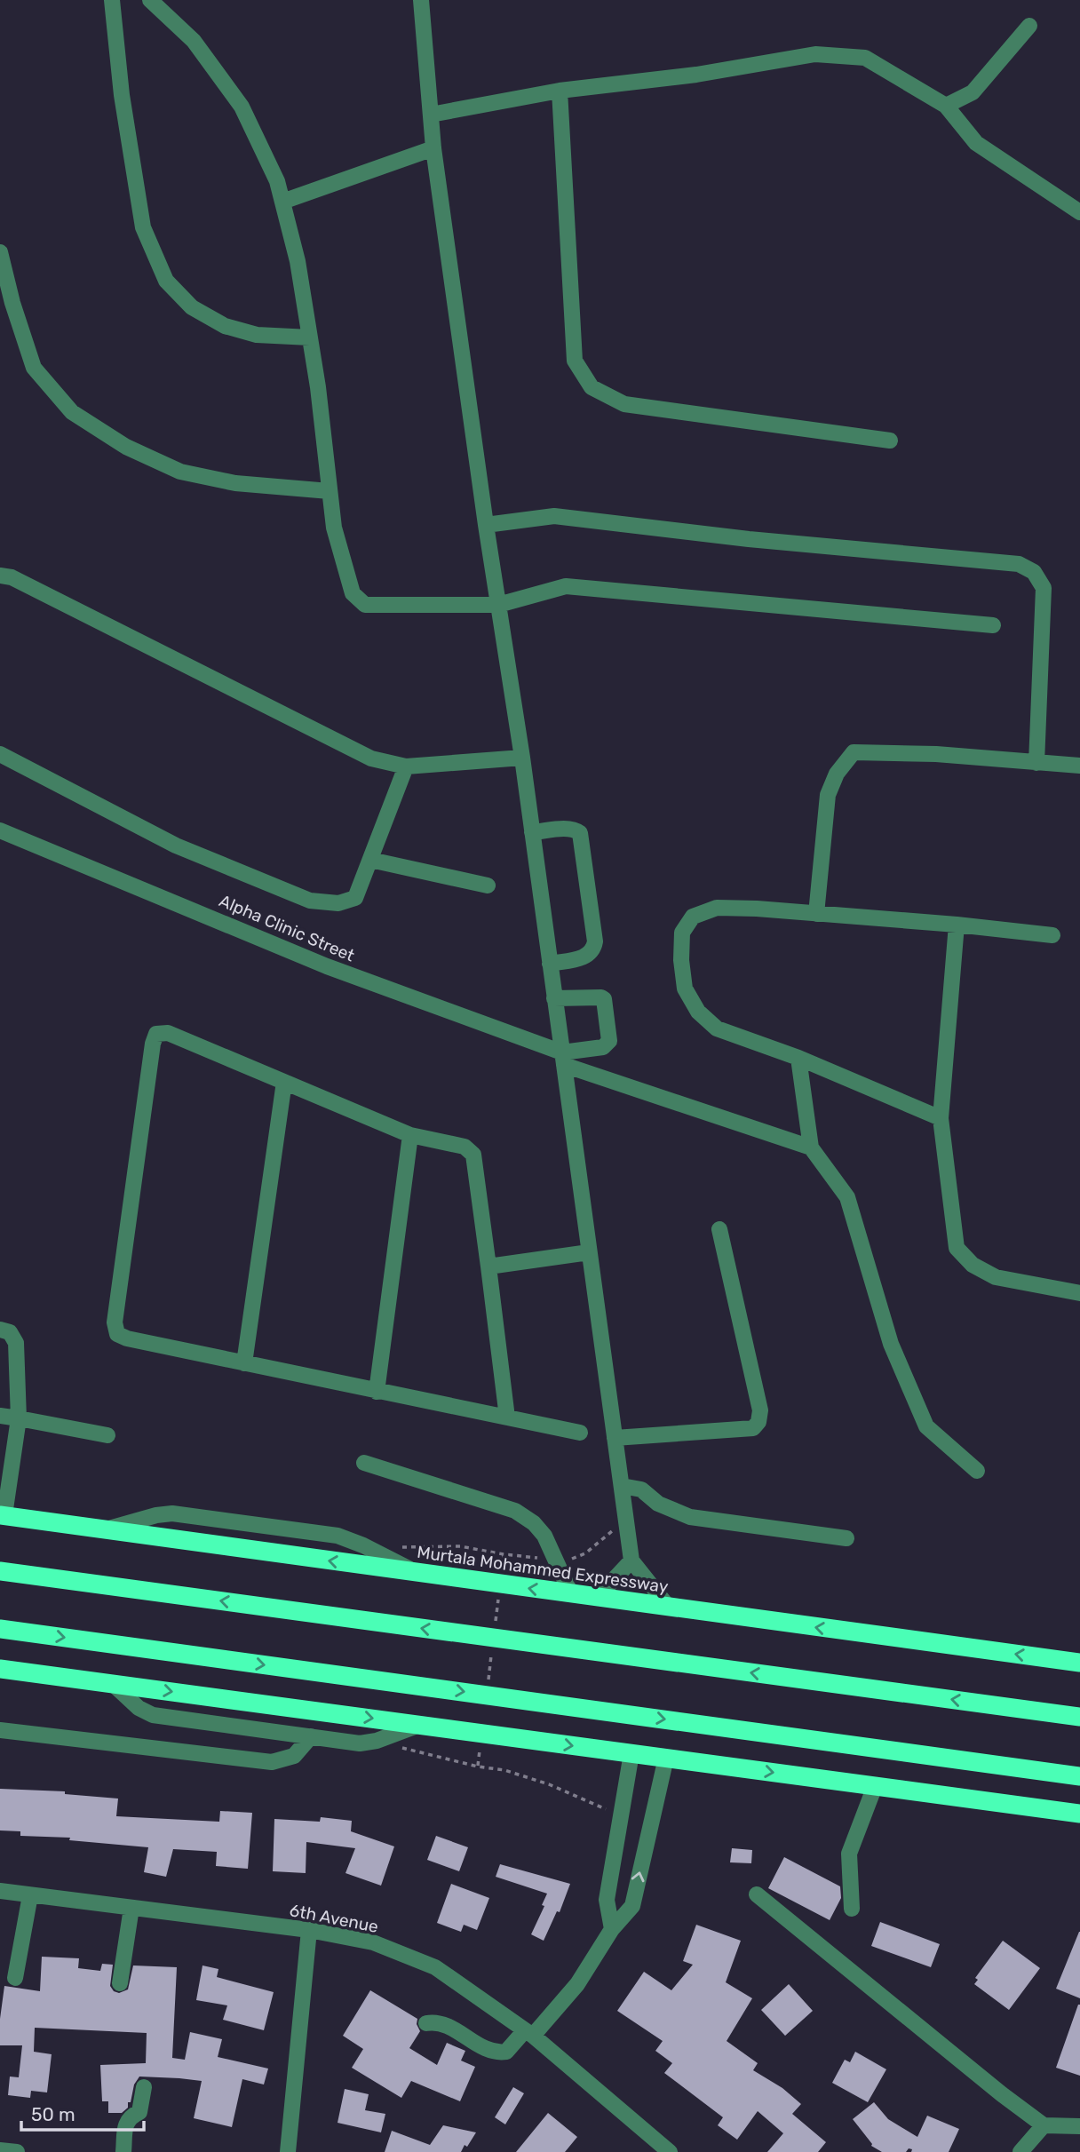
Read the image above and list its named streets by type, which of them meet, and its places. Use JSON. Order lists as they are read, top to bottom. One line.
{"streets":{"highway":["Murtala Mohammed Expressway"],"street":["Alpha Clinic Street","6th Avenue"]},"scale_bar":"50 m"}
